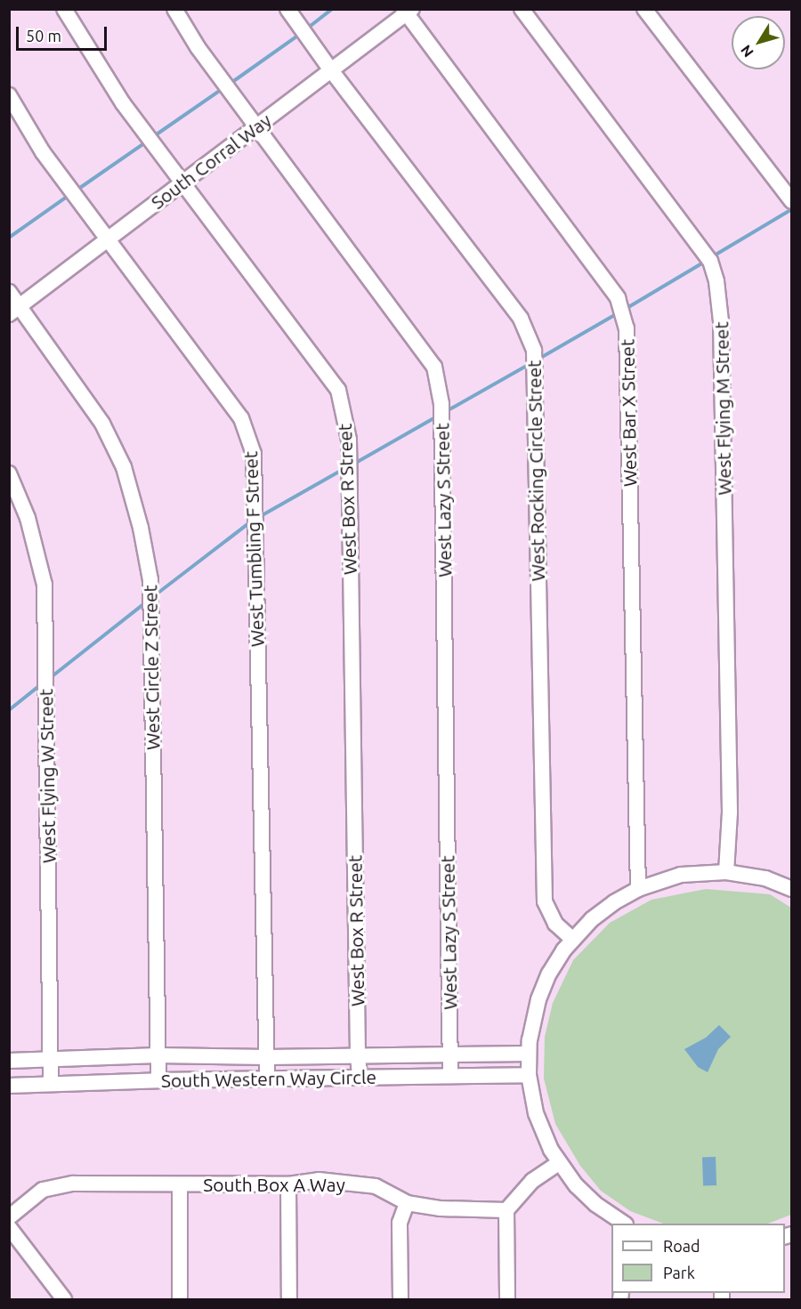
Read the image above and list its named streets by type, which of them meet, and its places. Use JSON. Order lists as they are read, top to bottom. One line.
{"streets":{"street":["South Corral Way","West Flying M Street","West Bar X Street","West Rocking Circle Street","West Box R Street","West Lazy S Street","West Tumbling F Street","West Circle Z Street","West Flying W Street","South Western Way Circle","South Box A Way"]},"crossings":[["South Corral Way","West Bar X Street"],["South Corral Way","West Rocking Circle Street"],["South Corral Way","West Box R Street"],["South Corral Way","West Lazy S Street"],["South Corral Way","West Tumbling F Street"],["South Corral Way","West Circle Z Street"],["West Box R Street","South Western Way Circle"],["West Lazy S Street","South Western Way Circle"],["West Tumbling F Street","South Western Way Circle"],["West Circle Z Street","South Western Way Circle"],["West Flying W Street","South Western Way Circle"]],"legend":["Road","Park"],"scale_bar":"50 m","north":"bottom left"}
